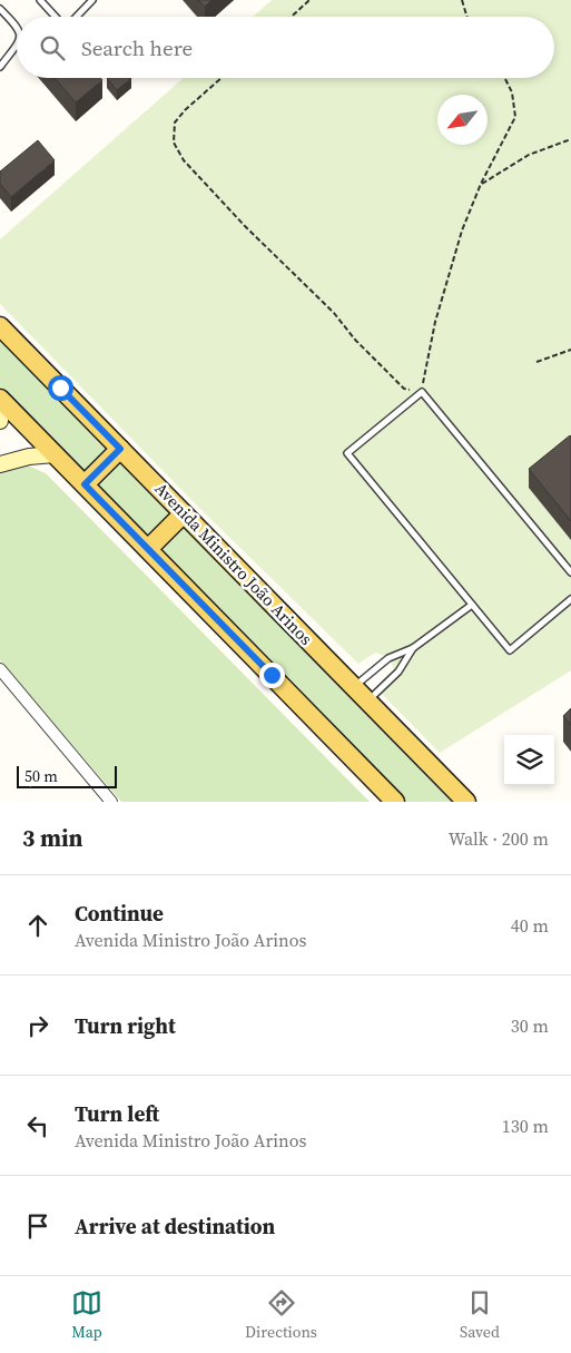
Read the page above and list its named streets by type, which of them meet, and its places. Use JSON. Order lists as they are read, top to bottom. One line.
{"streets":{"main road":["Avenida Ministro João Arinos"]},"scale_bar":"50 m","north":"bottom left","page":{"search":"Search here","scale":"50 m","heading":["3 min","Walk · 200 m"],"list":[["Continue","Avenida Ministro João Arinos","40 m"],["Turn right","30 m"],["Turn left","Avenida Ministro João Arinos","130 m"],"Arrive at destination"],"nav":["Map","Directions","Saved"]}}
